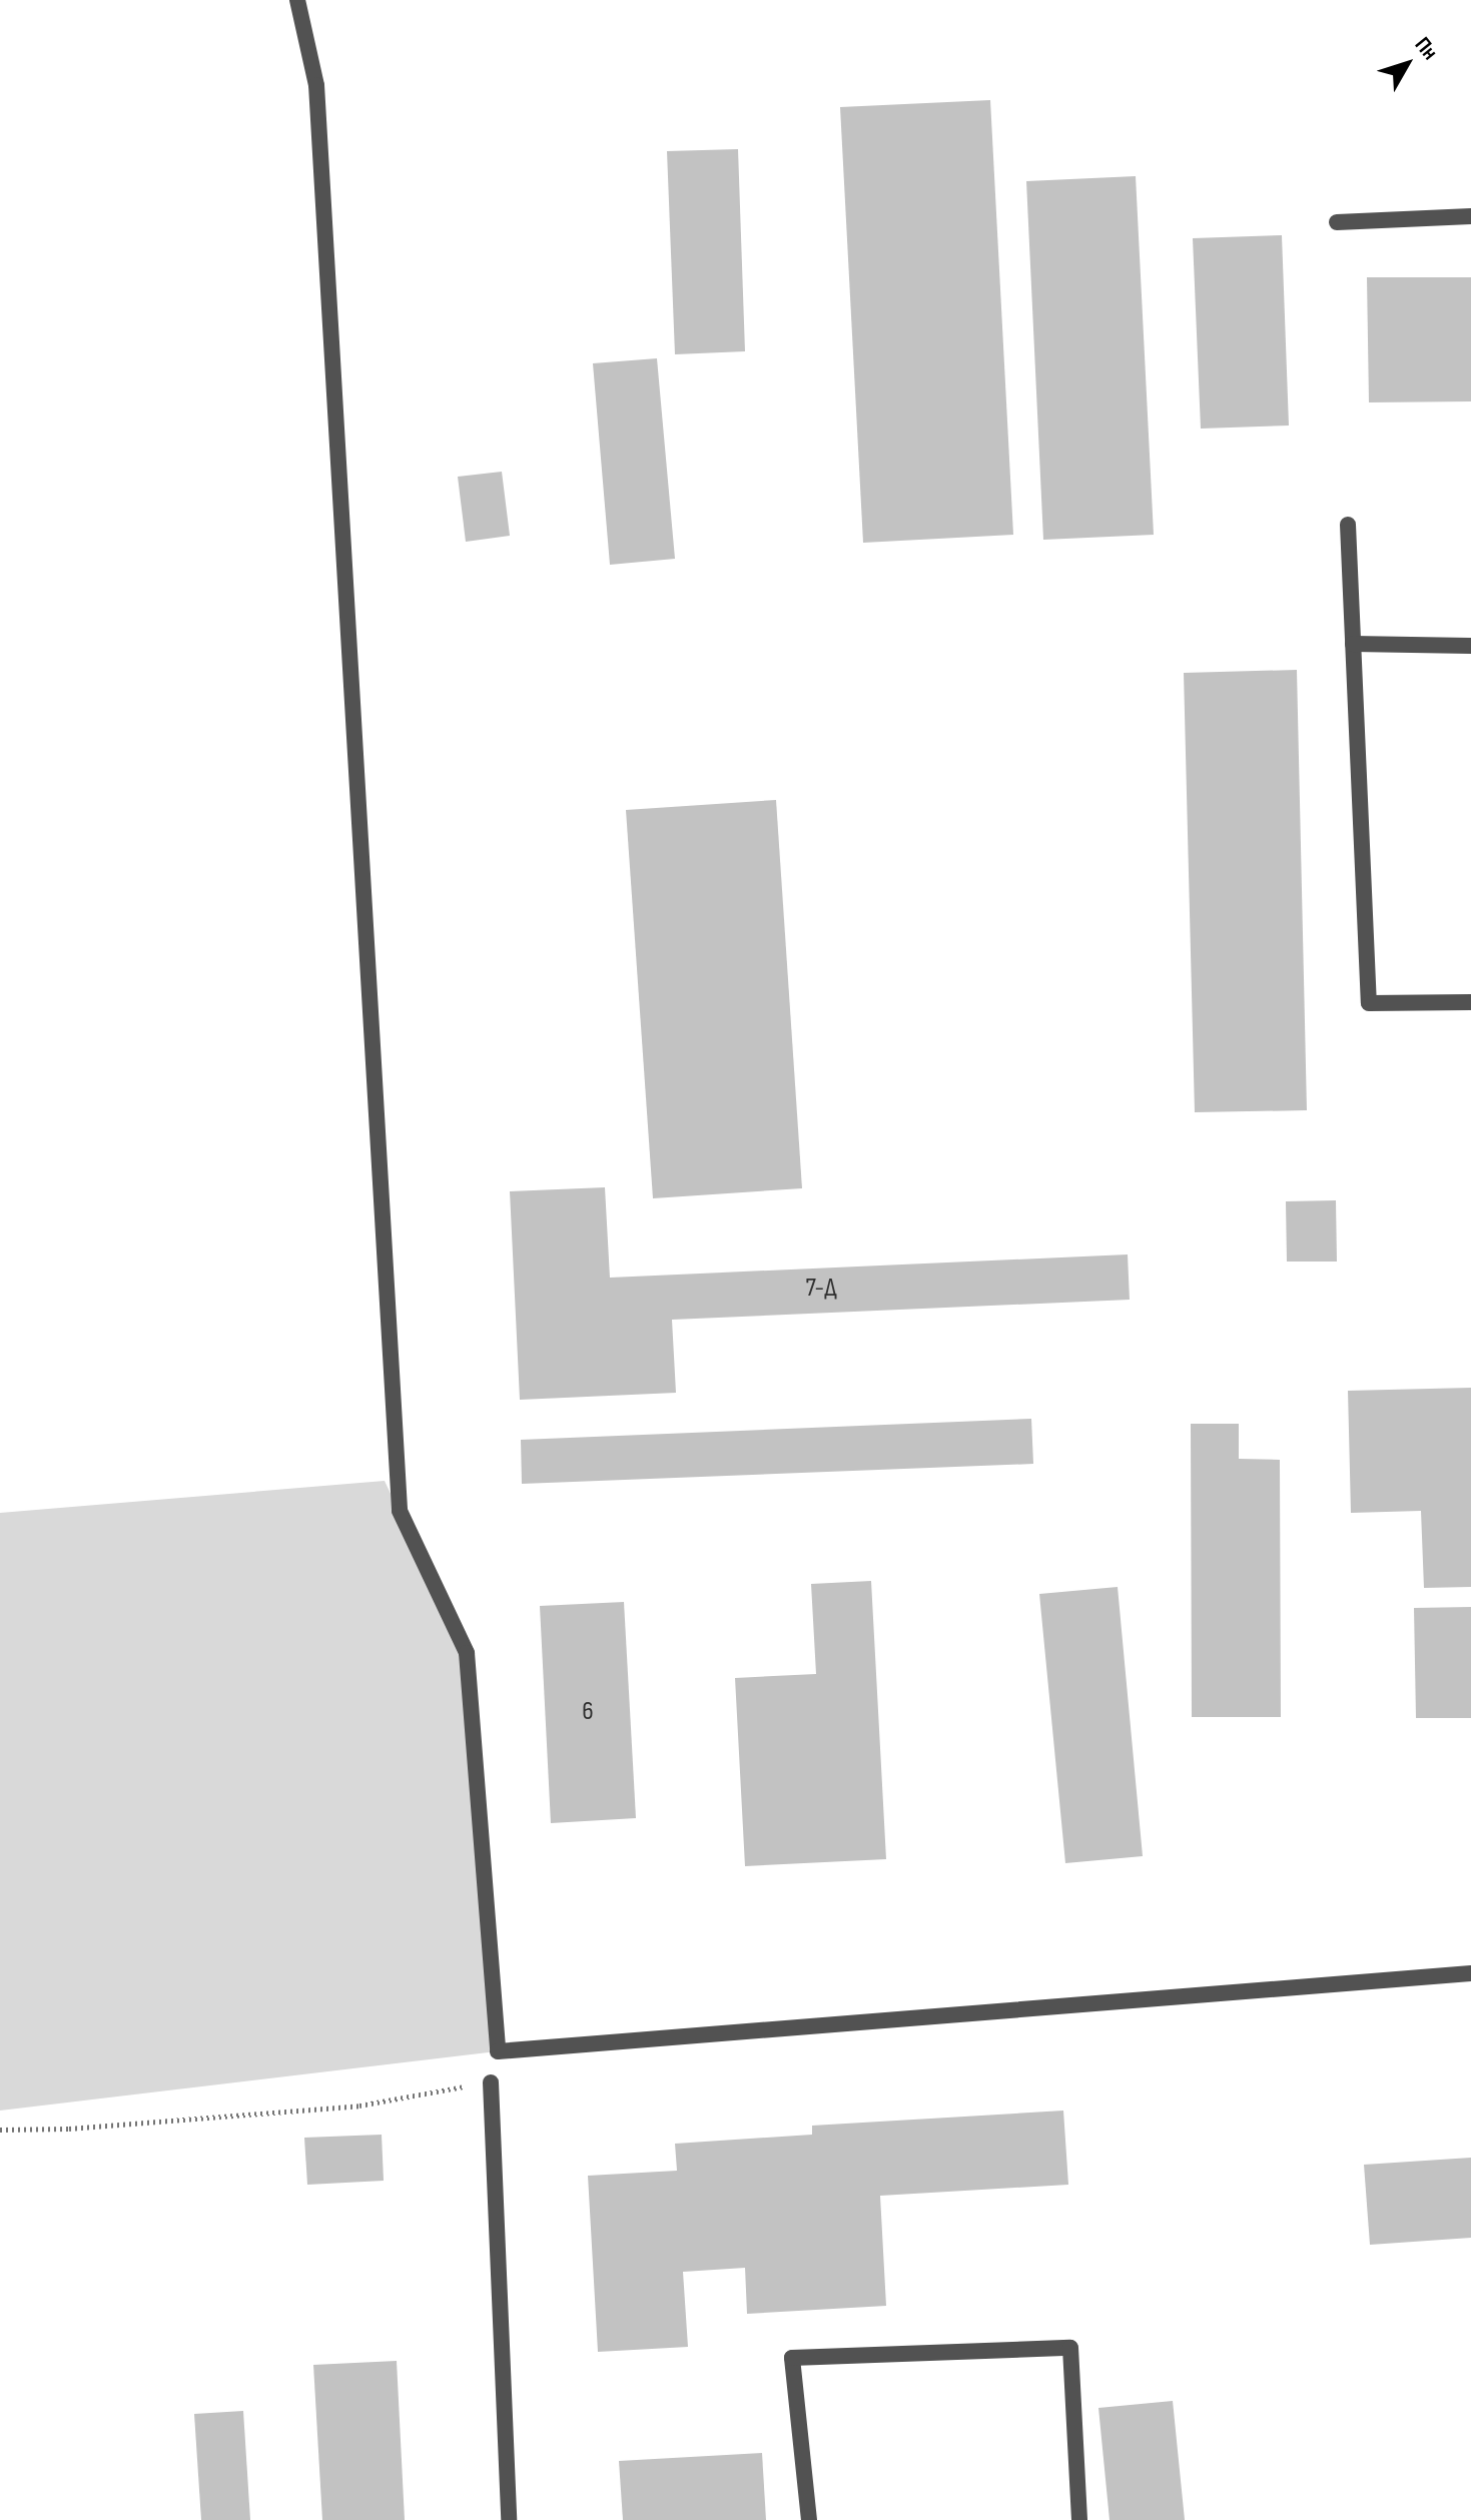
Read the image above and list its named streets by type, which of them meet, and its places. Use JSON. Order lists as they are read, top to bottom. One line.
{"house_numbers":["7-Д","6"],"north":"top right"}
